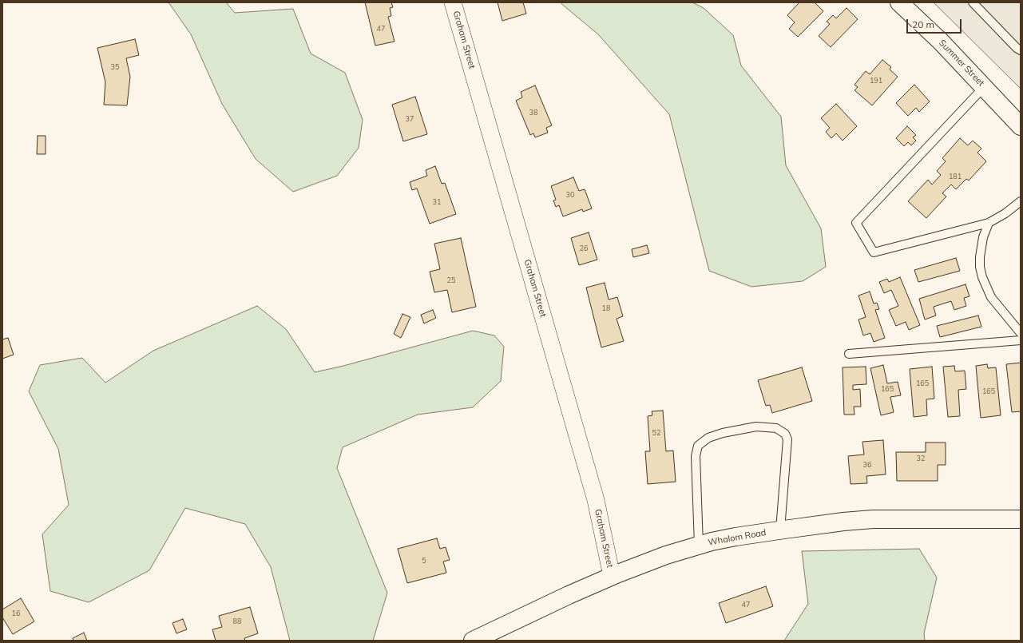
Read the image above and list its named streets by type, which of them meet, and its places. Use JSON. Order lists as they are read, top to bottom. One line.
{"streets":{"main road":["Summer Street","Whalom Road"],"street":["Graham Street"]},"crossings":[["Graham Street","Whalom Road"]],"house_numbers":["47","35","191","38","37","181","30","31","26","25","18","165","165","165","52","32","36","5","47","16","88"],"scale_bar":"20 m"}
